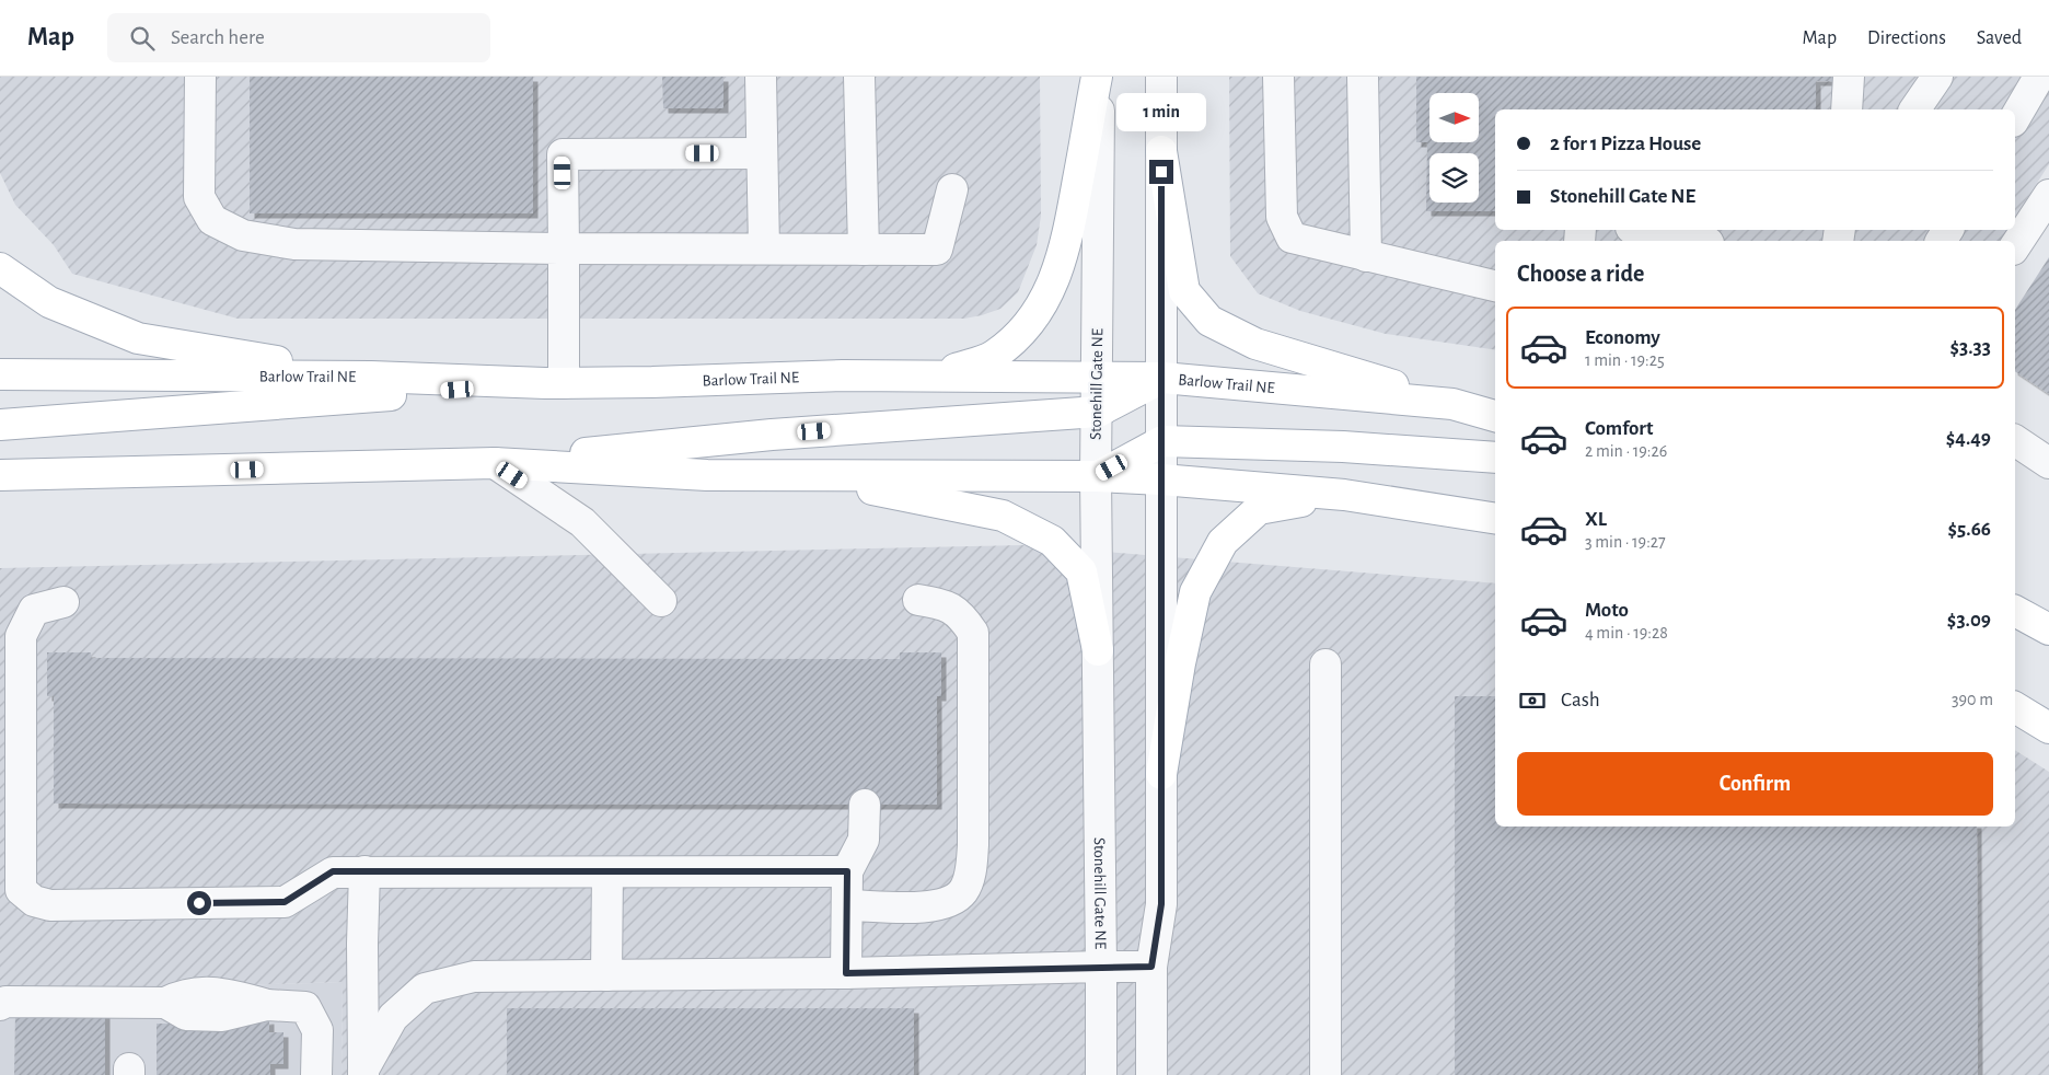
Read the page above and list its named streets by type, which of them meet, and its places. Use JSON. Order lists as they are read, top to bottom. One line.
{"streets":{"main road":["Barlow Trail NE"],"street":["Stonehill Gate NE"]},"crossings":[["Barlow Trail NE","Stonehill Gate NE"]],"north":"right","page":{"header":"Map","search":"Search here","nav":["Map","Directions","Saved"],"bubble":"1 min","banner":["2 for 1 Pizza House","Stonehill Gate NE"],"heading":"Choose a ride","list":[{"name":"Economy","note":"1 min · 19:25","value":"$3.33"},{"name":"Comfort","note":"2 min · 19:26","value":"$4.49"},{"name":"XL","note":"3 min · 19:27","value":"$5.66"},{"name":"Moto","note":"4 min · 19:28","value":"$3.09"}],"pay":["Cash","390 m"],"buttons":"Confirm"}}
